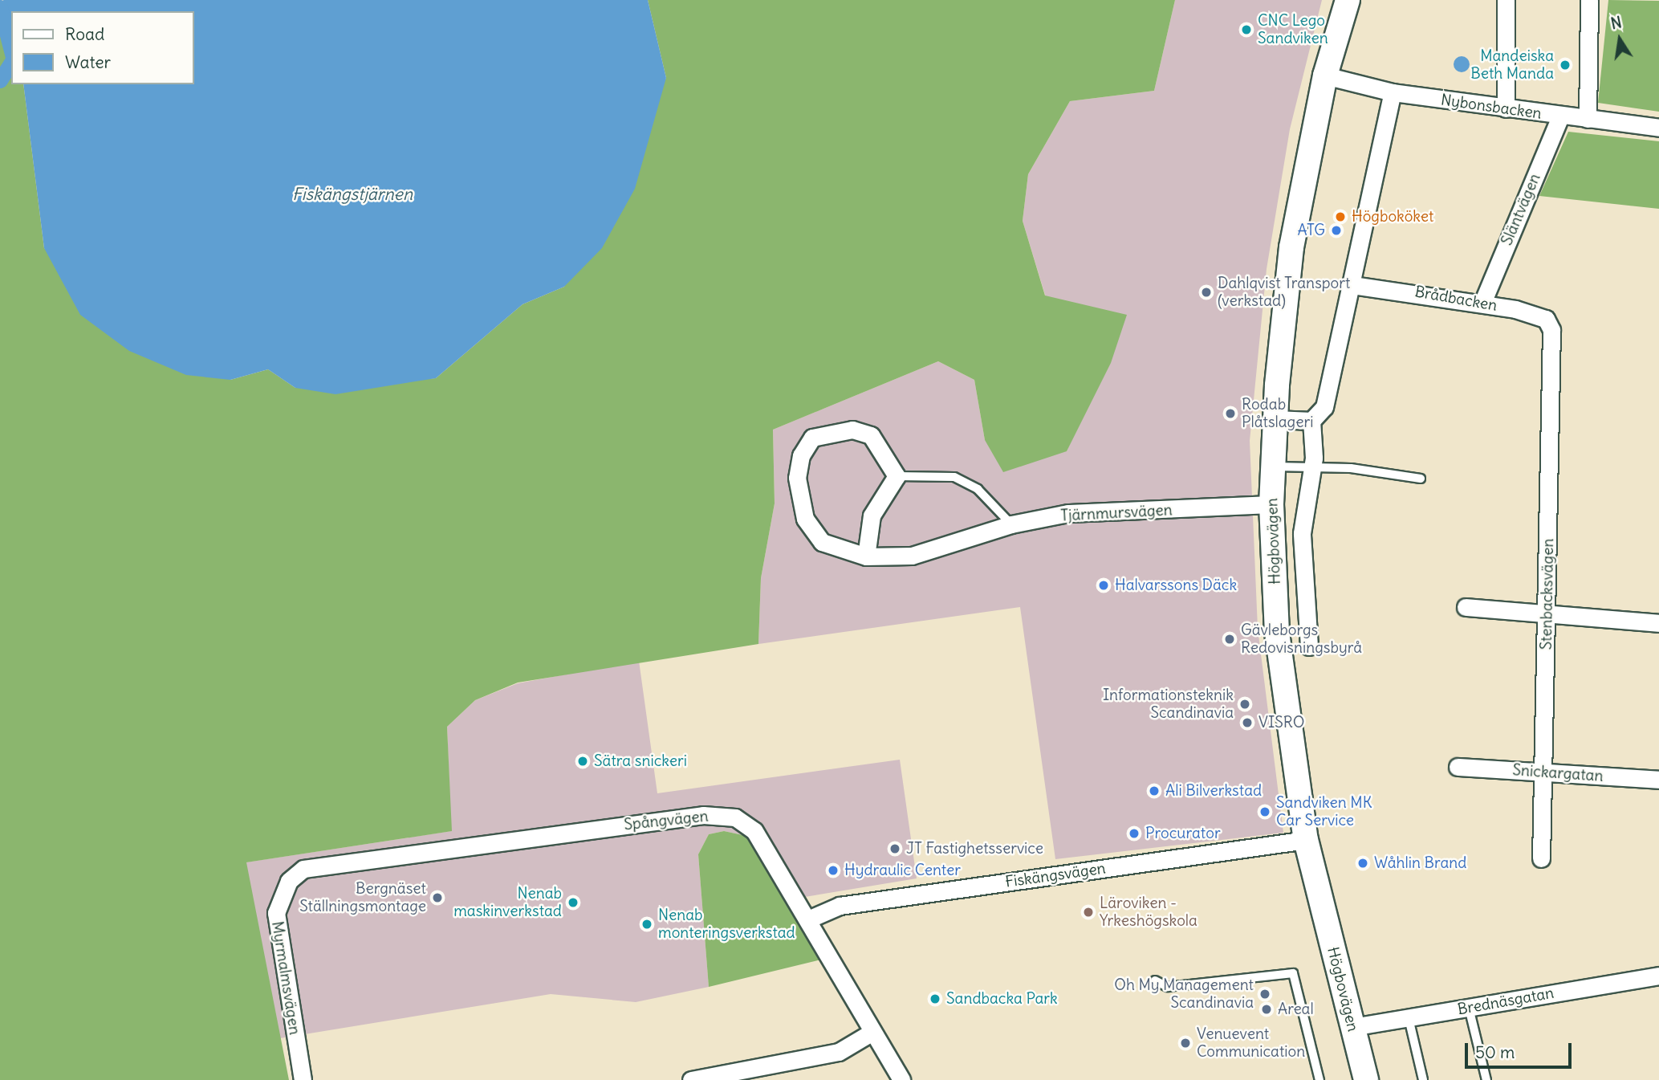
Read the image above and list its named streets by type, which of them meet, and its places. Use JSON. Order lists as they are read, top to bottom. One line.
{"streets":{"main road":["Högbovägen"],"street":["Nybonsbacken","Släntvägen","Brådbacken","Tjärnmursvägen","Stenbacksvägen","Snickargatan","Spångvägen","Fiskängsvägen","Myrmalmsvägen","Brednäsgatan"]},"crossings":[["Nybonsbacken","Släntvägen"],["Nybonsbacken","Högbovägen"],["Släntvägen","Brådbacken"],["Brådbacken","Stenbacksvägen"],["Tjärnmursvägen","Högbovägen"],["Högbovägen","Fiskängsvägen"],["Högbovägen","Brednäsgatan"],["Stenbacksvägen","Snickargatan"],["Spångvägen","Fiskängsvägen"],["Spångvägen","Myrmalmsvägen"]],"water":["Fiskängstjärnen"],"places":["CNC Lego Sandviken","Mandeiska Beth Manda","Högboköket","ATG","Dahlqvist Transport (verkstad)","Rodab Plåtslageri","Halvarssons Däck","Gävleborgs Redovisningsbyrå","Informationsteknik Scandinavia","VISRO","Sätra snickeri","Ali Bilverkstad","Sandviken MK Car Service","Procurator","JT Fastighetsservice","Wåhlin Brand","Hydraulic Center","Bergnäset Ställningsmontage","Nenab maskinverkstad","Läroviken - Yrkeshögskola","Nenab monteringsverkstad","Oh My Management Scandinavia","Sandbacka Park","Areal","Venuevent Communication"],"legend":["Road","Water"],"scale_bar":"50 m","north":"top"}
